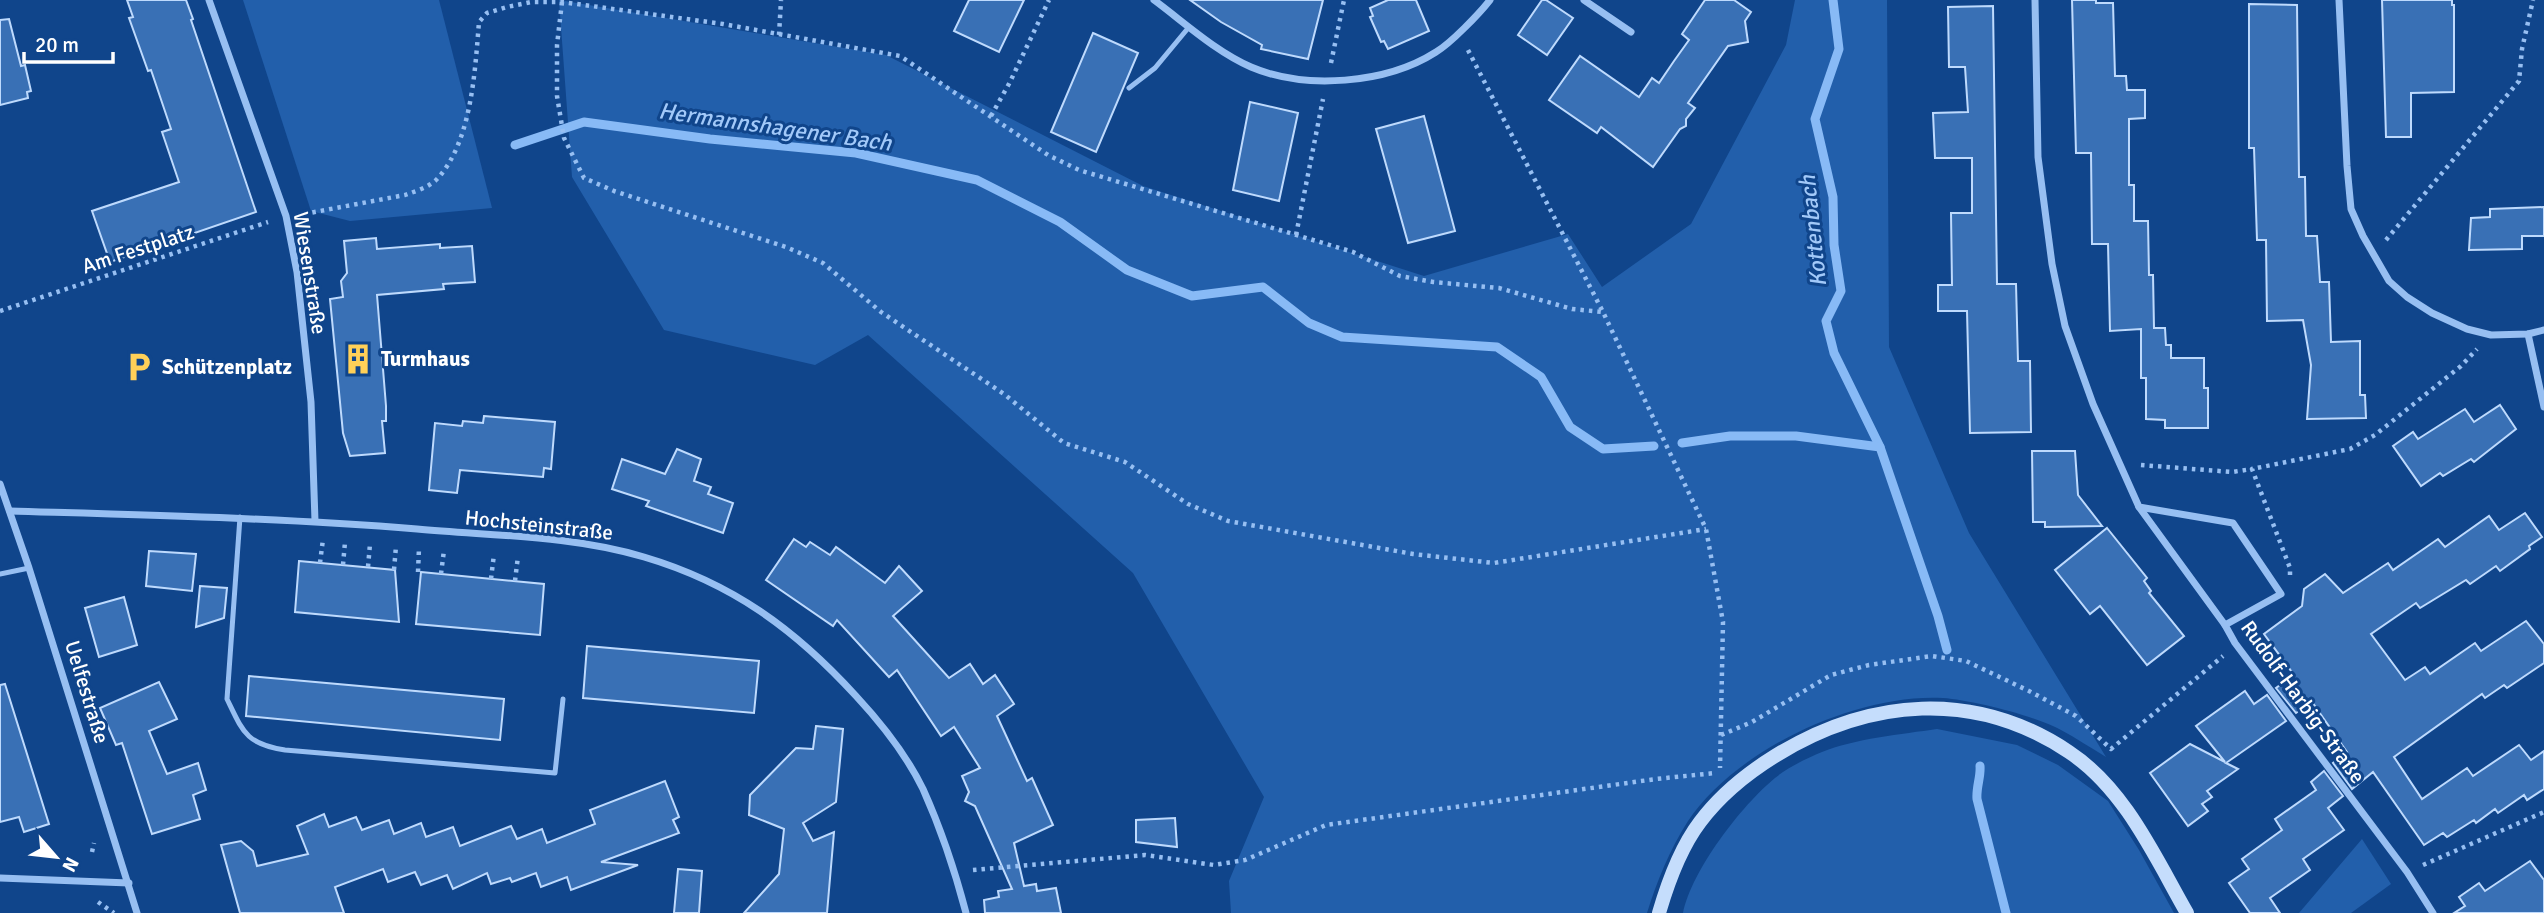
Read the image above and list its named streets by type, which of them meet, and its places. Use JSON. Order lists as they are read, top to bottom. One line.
{"streets":{"street":["Wiesenstraße","Hochsteinstraße","Uelfestraße","Rudolf-Harbig-Straße"],"path":["Am Festplatz"]},"crossings":[["Am Festplatz","Wiesenstraße"],["Wiesenstraße","Hochsteinstraße"],["Hochsteinstraße","Uelfestraße"]],"water":["Hermannshagener Bach","Kottenbach"],"places":{"building":["Turmhaus"],"parking":["Schützenplatz"]},"scale_bar":"20 m","north":"bottom right"}
